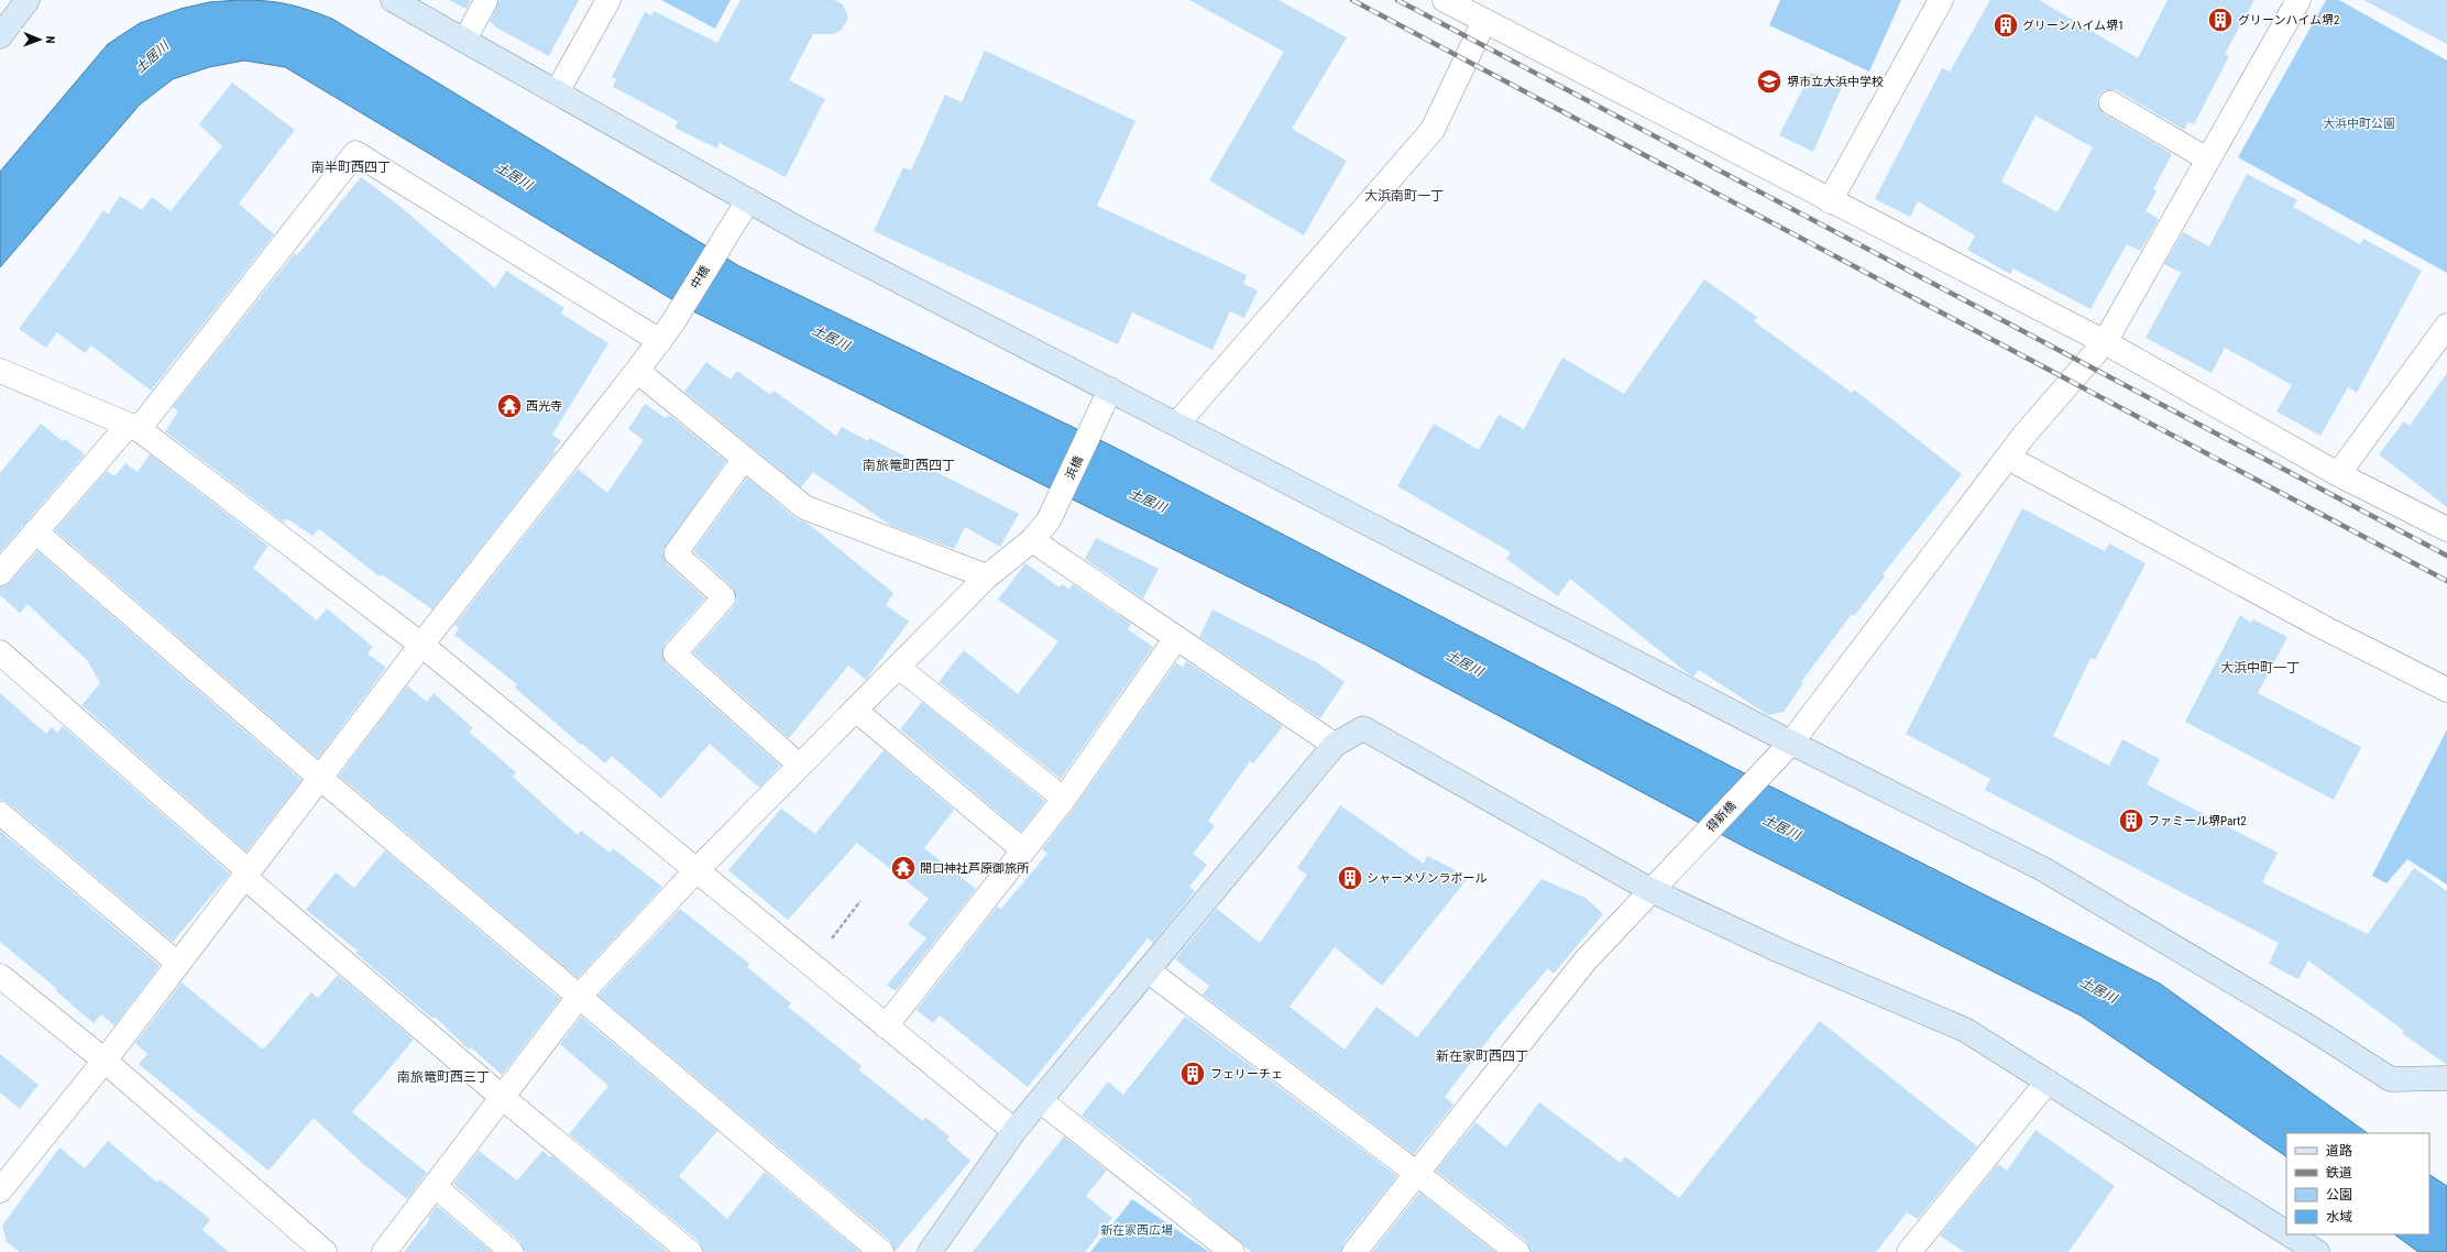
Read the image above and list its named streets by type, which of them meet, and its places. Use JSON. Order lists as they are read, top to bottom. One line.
{"streets":{"street":["中橋","浜橋","得新橋"]},"districts":["南半町西四丁","大浜南町一丁","南旅篭町西四丁","大浜中町一丁","新在家町西四丁","南旅篭町西三丁"],"water":["土居川"],"parks":["大浜中町公園","新在家西広場"],"places":{"building":["グリーンハイム堺2","グリーンハイム堺1","ファミール堺Part2","シャーメゾンラポール","フェリーチェ"],"school or university":["堺市立大浜中学校"],"temple":["西光寺","開口神社芦原御旅所"]},"legend":["道路","鉄道","公園","水域"],"north":"right"}
